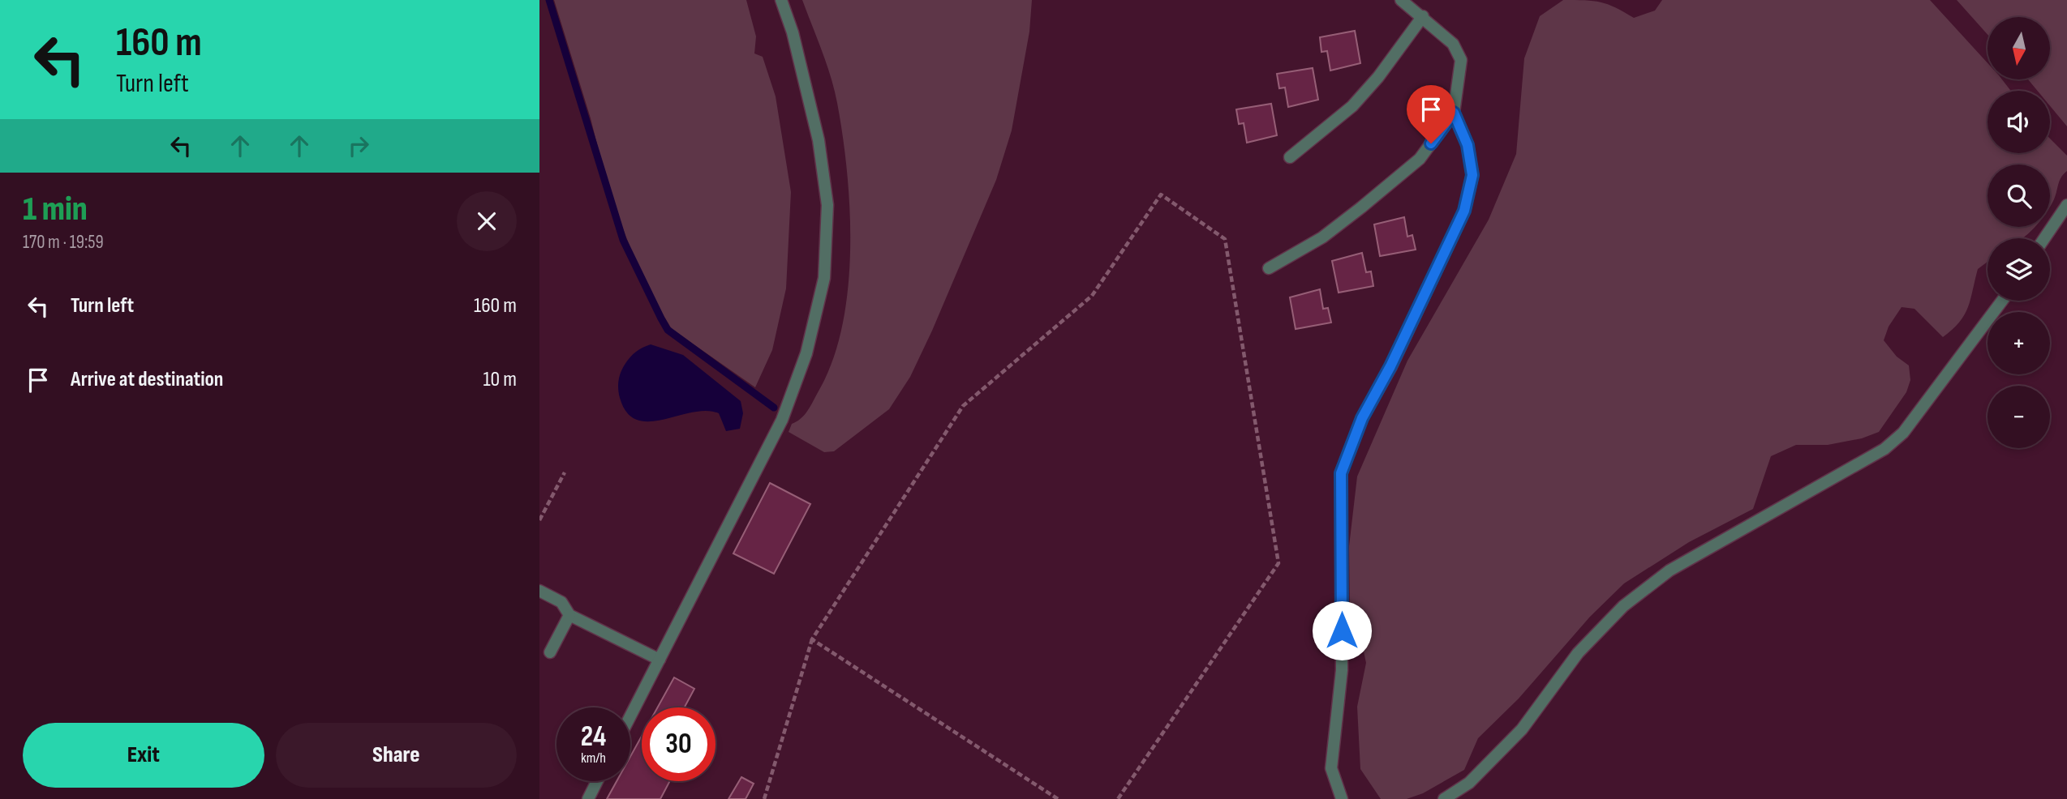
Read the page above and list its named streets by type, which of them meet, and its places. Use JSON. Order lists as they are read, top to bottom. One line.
{"north":"bottom","page":{"turn":["160 m","Turn left"],"map_buttons":["+","−"],"heading":["1 min","170 m · 19:59"],"list":[{"name":"Turn left","value":"160 m"},{"name":"Arrive at destination","value":"10 m"}],"speed":"24 km/h","limit":"30","buttons":["Exit","Share"]}}
